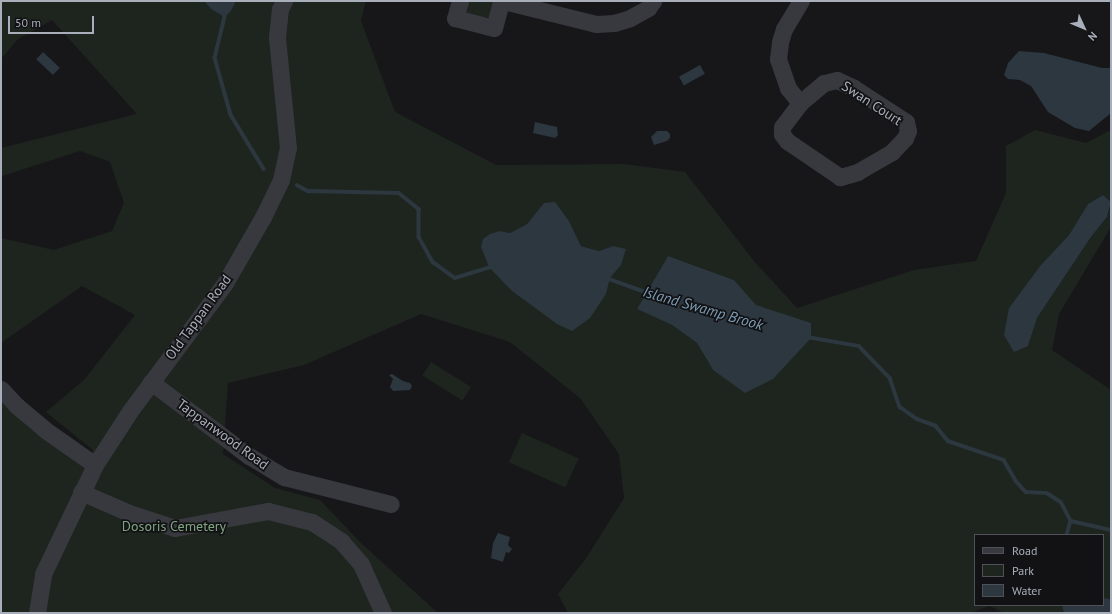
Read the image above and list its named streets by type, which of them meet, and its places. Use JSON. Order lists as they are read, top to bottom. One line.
{"streets":{"street":["Swan Court","Old Tappan Road","Tappanwood Road"]},"crossings":[["Old Tappan Road","Tappanwood Road"]],"water":["Island Swamp Brook"],"parks":["Dosoris Cemetery"],"legend":["Road","Park","Water"],"scale_bar":"50 m","north":"bottom right"}
